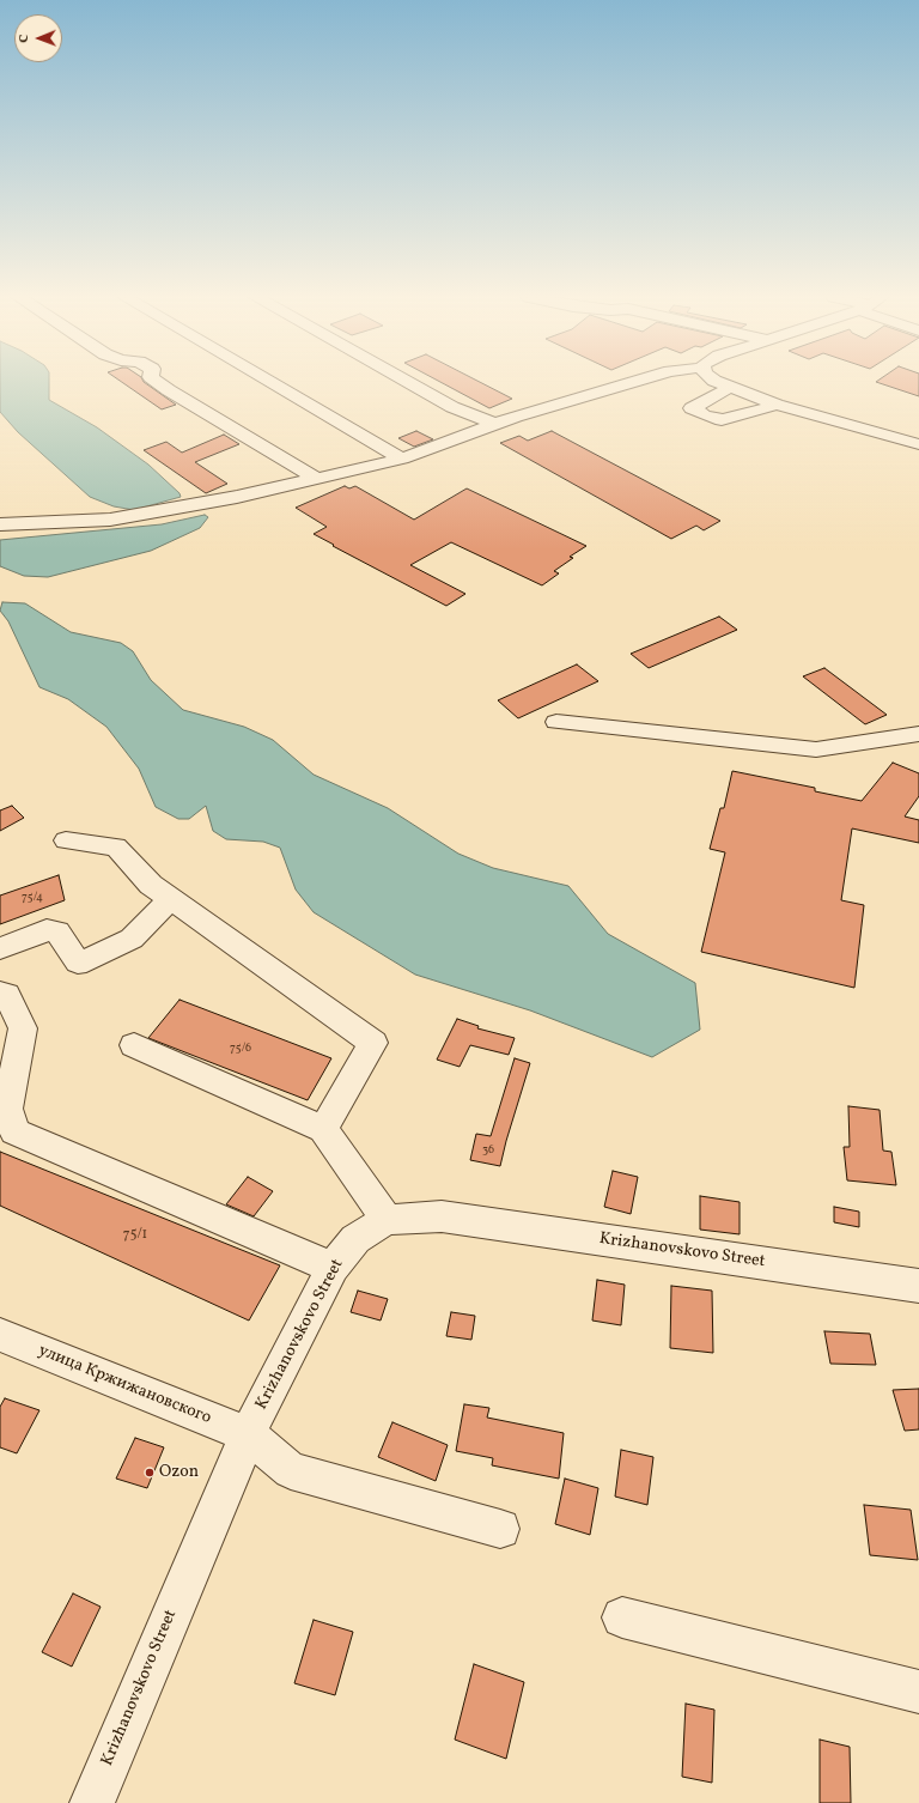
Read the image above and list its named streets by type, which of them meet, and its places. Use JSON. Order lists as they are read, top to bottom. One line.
{"streets":{"street":["Krizhanovskovo Street","улица Кржижановского"]},"crossings":[["Krizhanovskovo Street","улица Кржижановского"]],"places":["Ozon"],"house_numbers":["75/4","75/6","36","75/1"],"north":"left"}
